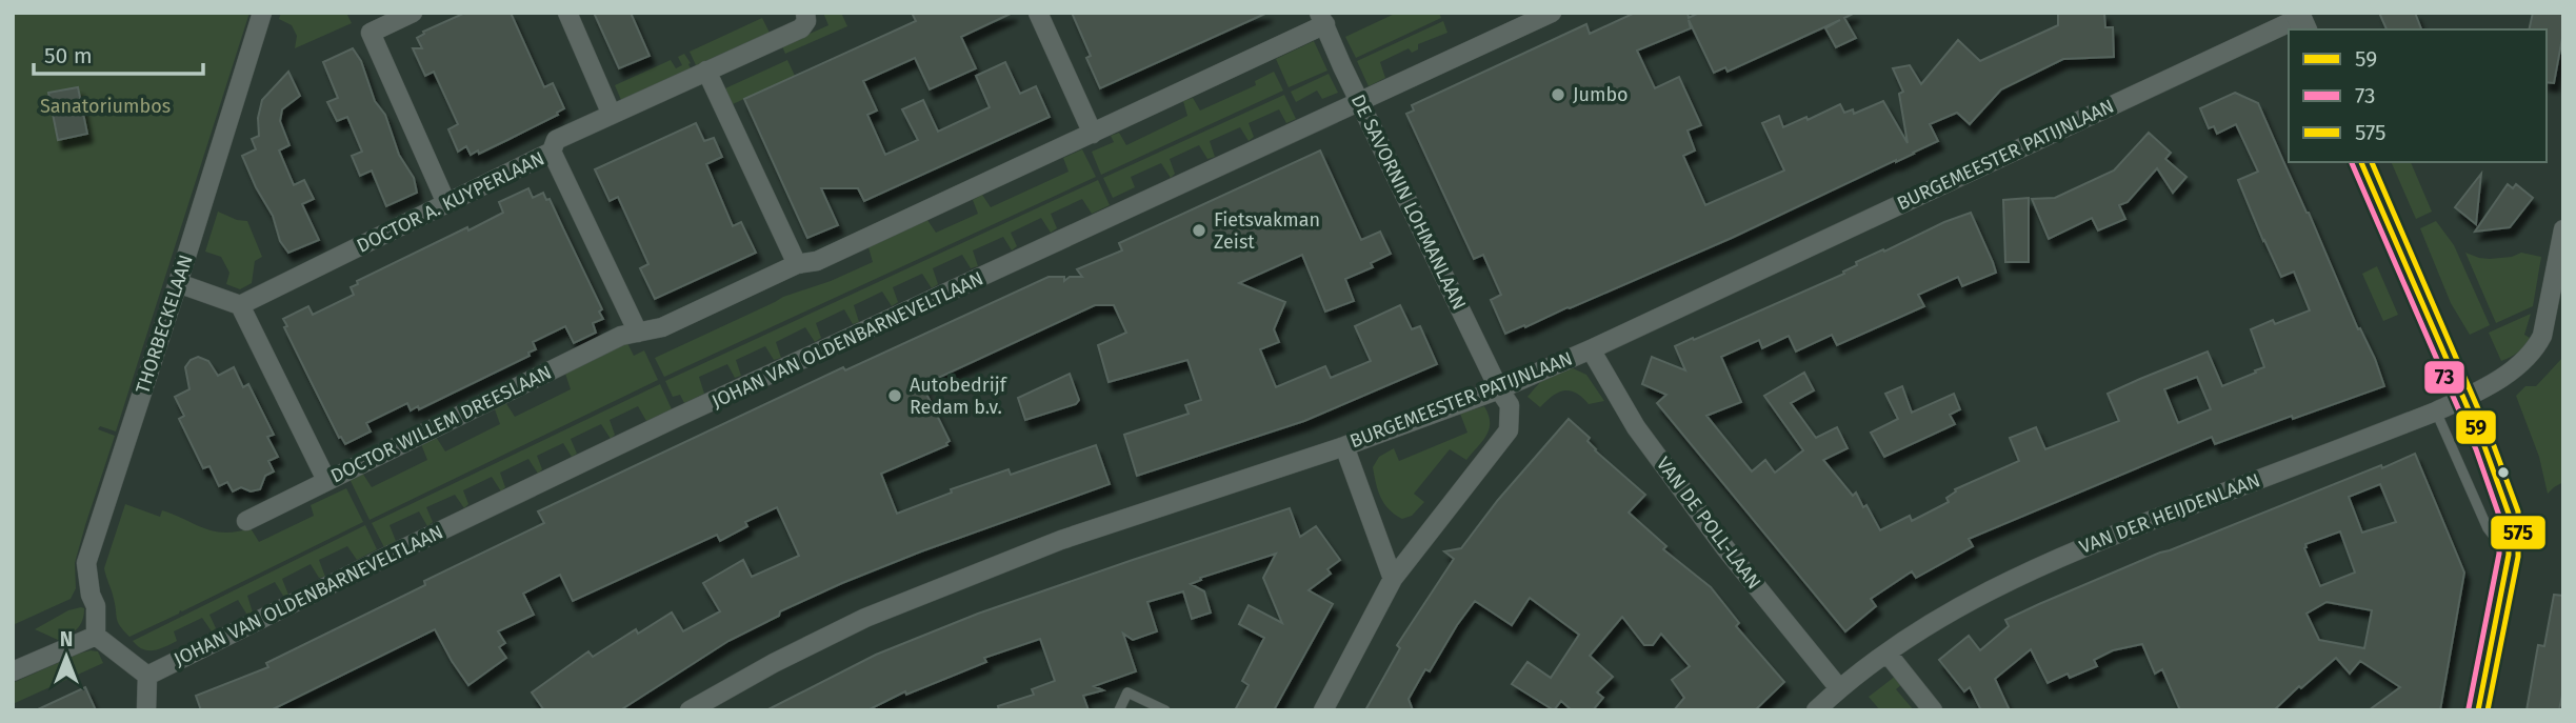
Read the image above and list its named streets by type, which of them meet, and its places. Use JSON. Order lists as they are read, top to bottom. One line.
{"streets":{"street":["BURGEMEESTER PATIJNLAAN","DOCTOR A. KUYPERLAAN","DE SAVORNIN LOHMANLAAN","THORBECKELAAN","JOHAN VAN OLDENBARNEVELTLAAN","DOCTOR WILLEM DREESLAAN","VAN DER HEIJDENLAAN","VAN DE POLL-LAAN"]},"crossings":[["BURGEMEESTER PATIJNLAAN","DE SAVORNIN LOHMANLAAN"],["BURGEMEESTER PATIJNLAAN","VAN DE POLL-LAAN"],["DE SAVORNIN LOHMANLAAN","JOHAN VAN OLDENBARNEVELTLAAN"],["VAN DER HEIJDENLAAN","VAN DE POLL-LAAN"]],"parks":["Sanatoriumbos"],"places":["Jumbo","Fietsvakman Zeist","Autobedrijf Redam b.v."],"lines":["transit line 59","transit line 575","transit line 73"],"legend":["59","73","575"],"scale_bar":"50 m","north":"top"}
